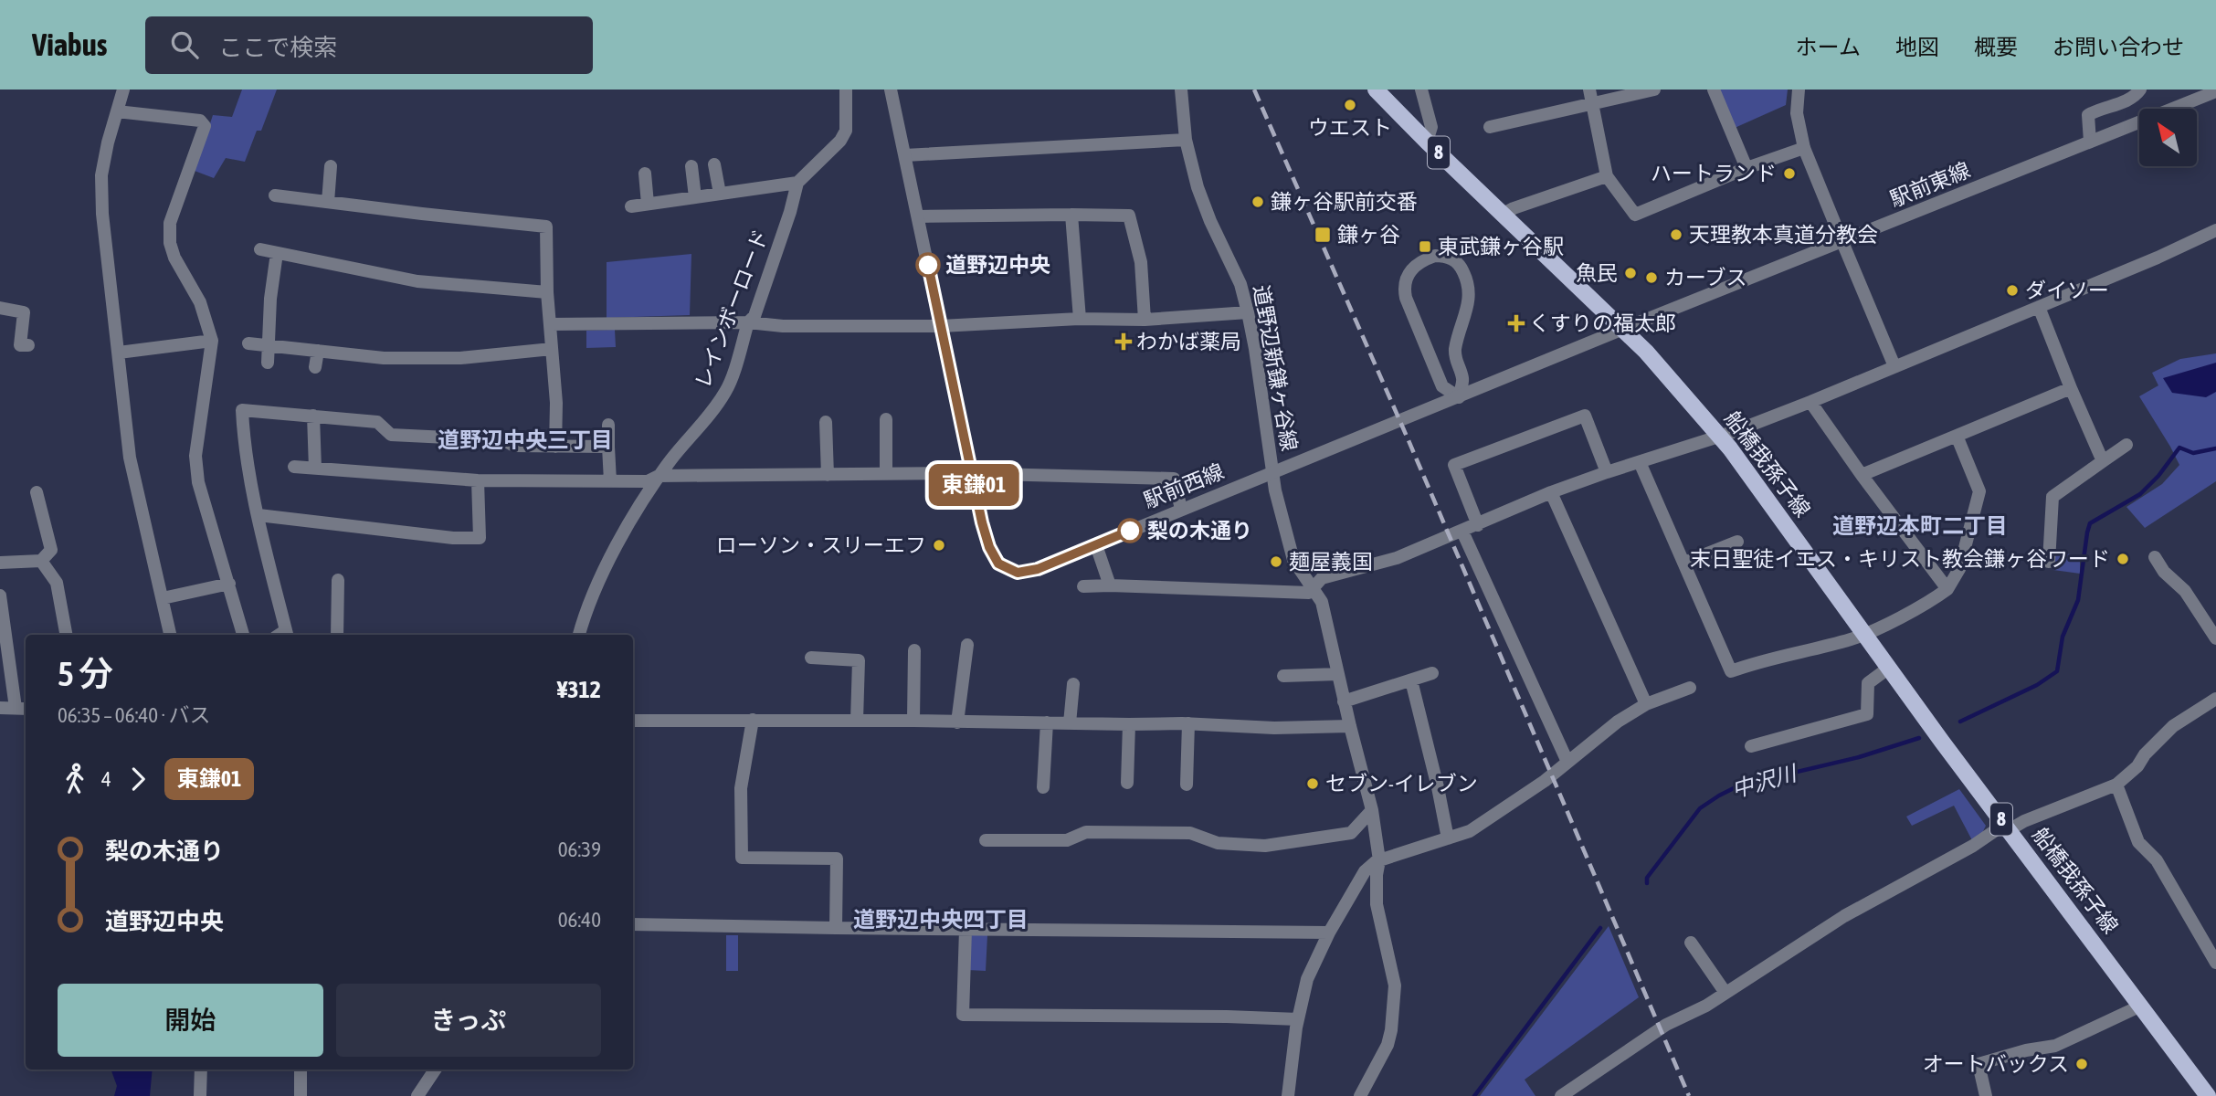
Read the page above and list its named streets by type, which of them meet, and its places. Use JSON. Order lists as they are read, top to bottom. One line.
{"streets":{"main road":["8","船橋我孫子線"],"street":["駅前東線","レインボーロード","道野辺新鎌ヶ谷線","駅前西線"]},"crossings":[["駅前東線","船橋我孫子線"],["駅前東線","駅前西線"],["道野辺新鎌ヶ谷線","駅前西線"],["船橋我孫子線","駅前西線"]],"districts":["道野辺中央三丁目","道野辺本町二丁目","道野辺中央四丁目"],"water":["中沢川"],"places":{"other":["ウエスト","ハートランド","鎌ヶ谷駅前交番","天理教本真道分教会","道野辺中央","魚民","カーブス","ダイソー","梨の木通り","ローソン・スリーエフ","末日聖徒イエス・キリスト教会鎌ヶ谷ワード","麺屋義国","セブン-イレブン","オートバックス"],"transit":["鎌ヶ谷","東武鎌ヶ谷駅"],"health":["くすりの福太郎","わかば薬局"]},"lines":["bus line 東鎌01"],"north":"top left","page":{"header":"Viabus","search":"ここで検索","nav":["ホーム","地図","概要","お問い合わせ"],"on_map":"東鎌01","heading":["5 分","06:35 – 06:40 · バス","¥312"],"legs":["4","東鎌01"],"list":[{"name":"梨の木通り","value":"06:39"},{"name":"道野辺中央","value":"06:40"}],"buttons":["開始","きっぷ"]}}
